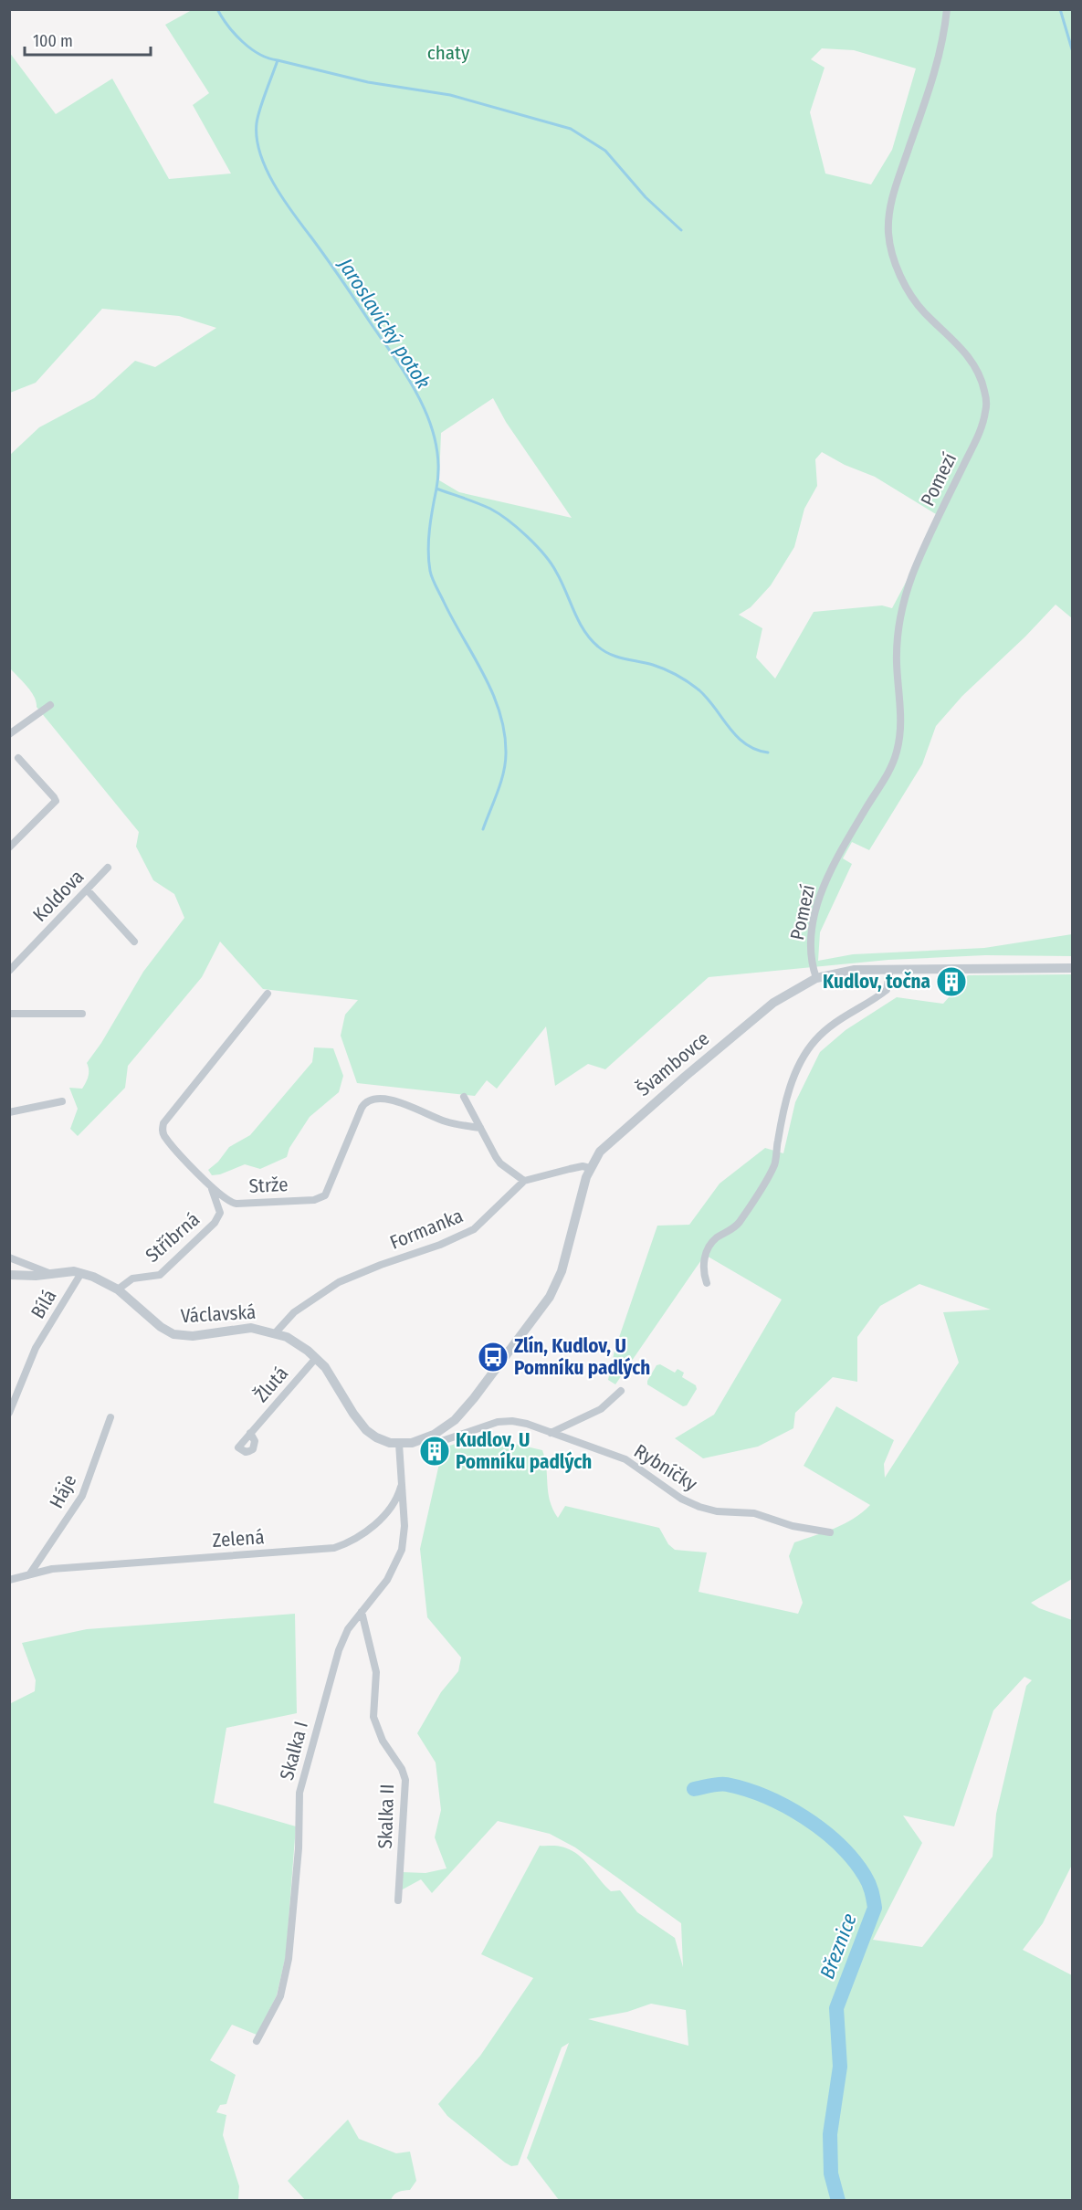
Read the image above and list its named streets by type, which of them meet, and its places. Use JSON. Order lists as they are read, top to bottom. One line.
{"streets":{"street":["Pomezí","Koldova","Švambovce","Strže","Formanka","Stříbrná","Bílá","Václavská","Žlutá","Rybníčky","Háje","Zelená","Skalka I","Skalka II"]},"crossings":[["Pomezí","Švambovce"],["Švambovce","Václavská"],["Švambovce","Rybníčky"],["Strže","Stříbrná"],["Formanka","Václavská"],["Stříbrná","Václavská"],["Bílá","Václavská"],["Václavská","Žlutá"],["Háje","Zelená"],["Zelená","Skalka I"],["Skalka I","Skalka II"]],"water":["Jaroslavický potok","Březnice"],"parks":["chaty"],"places":{"building":["Kudlov, točna","Kudlov, U Pomníku padlých"],"bus stop":["Zlín, Kudlov, U Pomníku padlých"]},"scale_bar":"100 m"}
